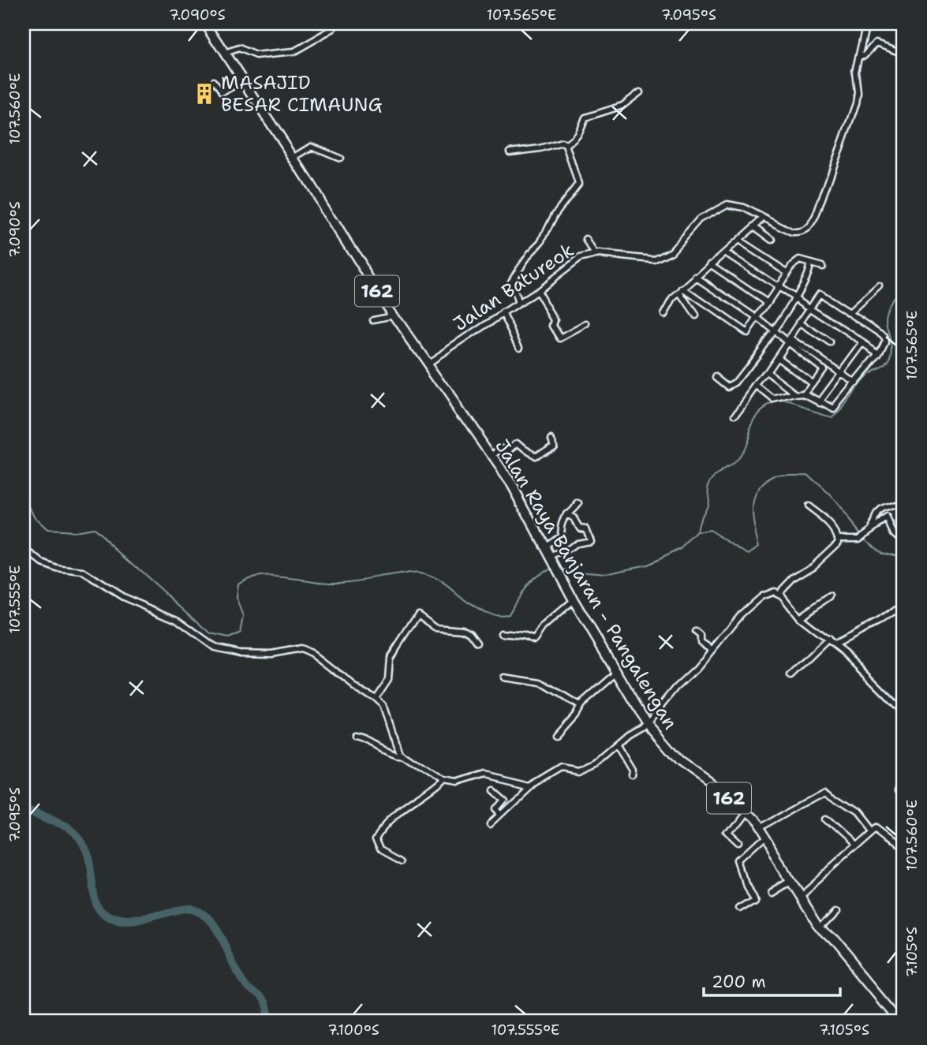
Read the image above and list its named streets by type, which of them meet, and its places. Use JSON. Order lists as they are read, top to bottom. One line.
{"streets":{"main road":["162","Jalan Raya Banjaran - Pangalengan"],"street":["Jalan Batureok"]},"crossings":[["Jalan Batureok","Jalan Raya Banjaran - Pangalengan"]],"places":{"building":["MASAJID BESAR CIMAUNG"]},"scale_bar":"200 m","coordinates":["7.090°S","107.565°E","7.095°S","107.560°E","107.555°E","7.105°S","7.100°S"]}
